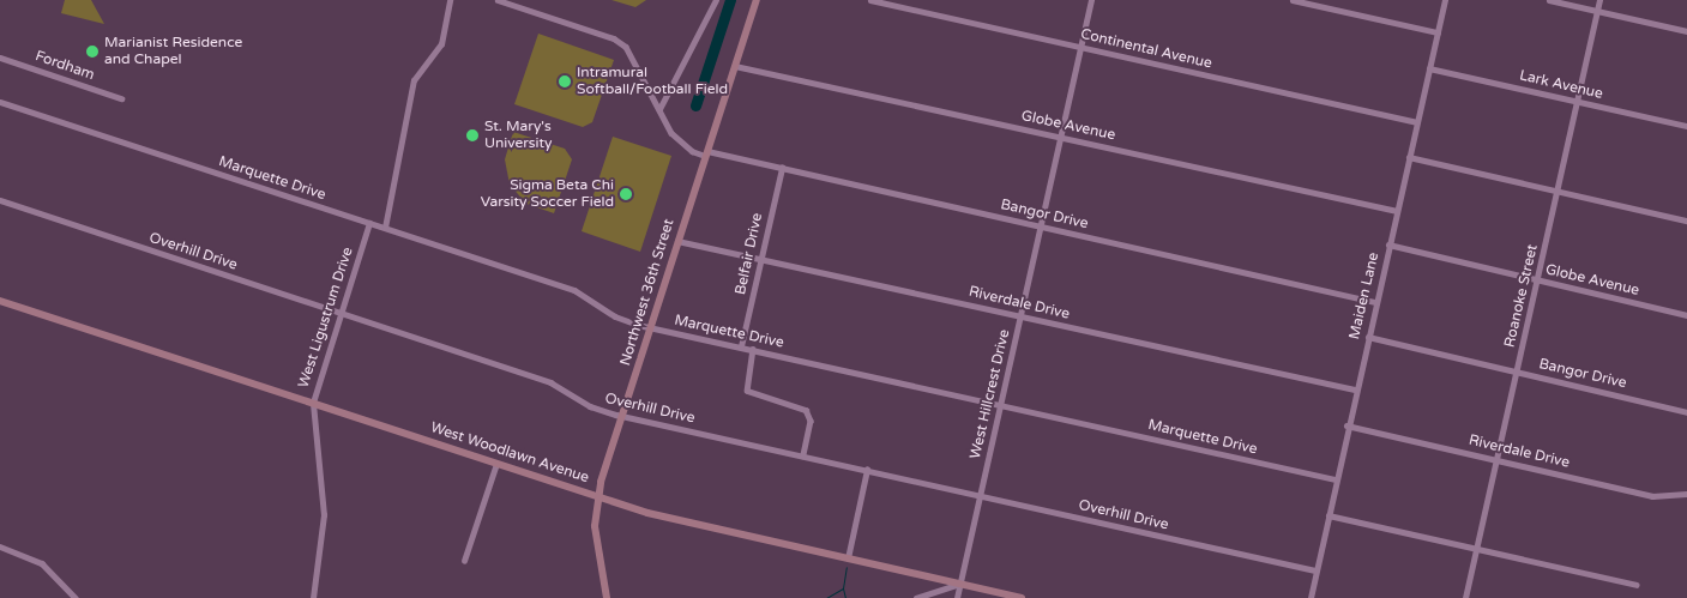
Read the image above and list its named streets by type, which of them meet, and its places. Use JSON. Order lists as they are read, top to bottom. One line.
{"streets":{"street":["Continental Avenue","Fordham","Lark Avenue","Globe Avenue","Marquette Drive","Bangor Drive","Overhill Drive","Belfair Drive","Northwest 36th Street","Maiden Lane","Roanoke Street","Riverdale Drive","West Ligustrum Drive","West Hillcrest Drive","West Woodlawn Avenue"]},"crossings":[["Continental Avenue","Maiden Lane"],["Continental Avenue","West Hillcrest Drive"],["Lark Avenue","Maiden Lane"],["Lark Avenue","Roanoke Street"],["Globe Avenue","Northwest 36th Street"],["Globe Avenue","Maiden Lane"],["Globe Avenue","Roanoke Street"],["Globe Avenue","West Hillcrest Drive"],["Marquette Drive","Belfair Drive"],["Marquette Drive","Northwest 36th Street"],["Marquette Drive","Maiden Lane"],["Marquette Drive","West Ligustrum Drive"],["Marquette Drive","West Hillcrest Drive"],["Bangor Drive","Belfair Drive"],["Bangor Drive","Northwest 36th Street"],["Bangor Drive","Maiden Lane"],["Bangor Drive","Roanoke Street"],["Bangor Drive","West Hillcrest Drive"],["Overhill Drive","Northwest 36th Street"],["Overhill Drive","Maiden Lane"],["Overhill Drive","West Ligustrum Drive"],["Overhill Drive","West Hillcrest Drive"],["Belfair Drive","Riverdale Drive"],["Northwest 36th Street","Riverdale Drive"],["Northwest 36th Street","West Woodlawn Avenue"],["Maiden Lane","Riverdale Drive"],["Roanoke Street","Riverdale Drive"],["Riverdale Drive","West Hillcrest Drive"],["West Ligustrum Drive","West Woodlawn Avenue"],["West Hillcrest Drive","West Woodlawn Avenue"]],"places":["Marianist Residence and Chapel","Intramural Softball/Football Field","St. Mary's University","Sigma Beta Chi Varsity Soccer Field"]}
